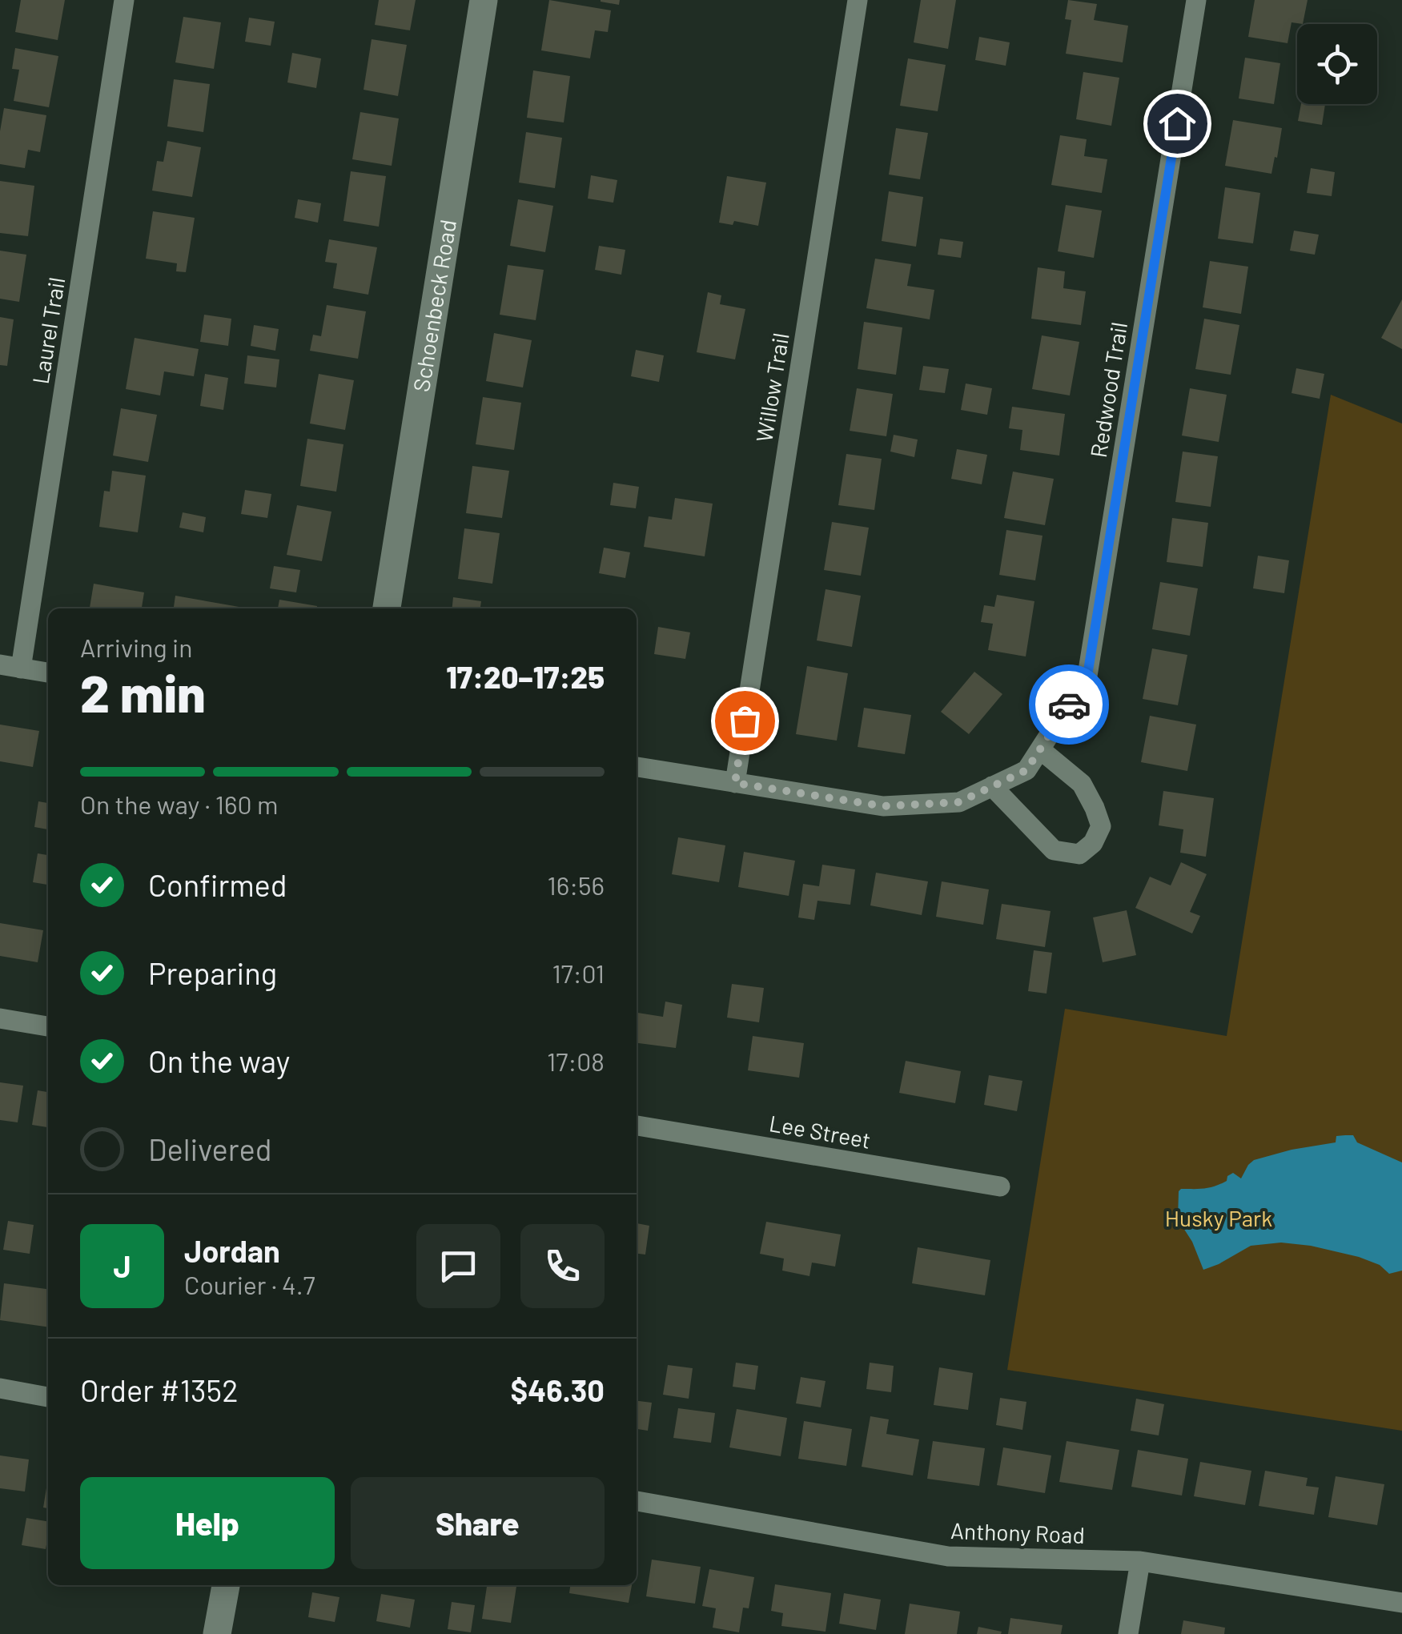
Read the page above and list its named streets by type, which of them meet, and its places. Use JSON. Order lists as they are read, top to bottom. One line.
{"streets":{"main road":["Schoenbeck Road"],"street":["Laurel Trail","Willow Trail","Redwood Trail","Lee Street","Anthony Road"]},"parks":["Husky Park"],"page":{"heading":["2 min","Arriving in","17:20–17:25"],"panel":["Jordan","Courier · 4.7","Order #1352","$46.30"],"bar":"On the way · 160 m","list":[["Confirmed","16:56"],["Preparing","17:01"],["On the way","17:08"],"Delivered"],"round":"J","buttons":["Help","Share"]}}
